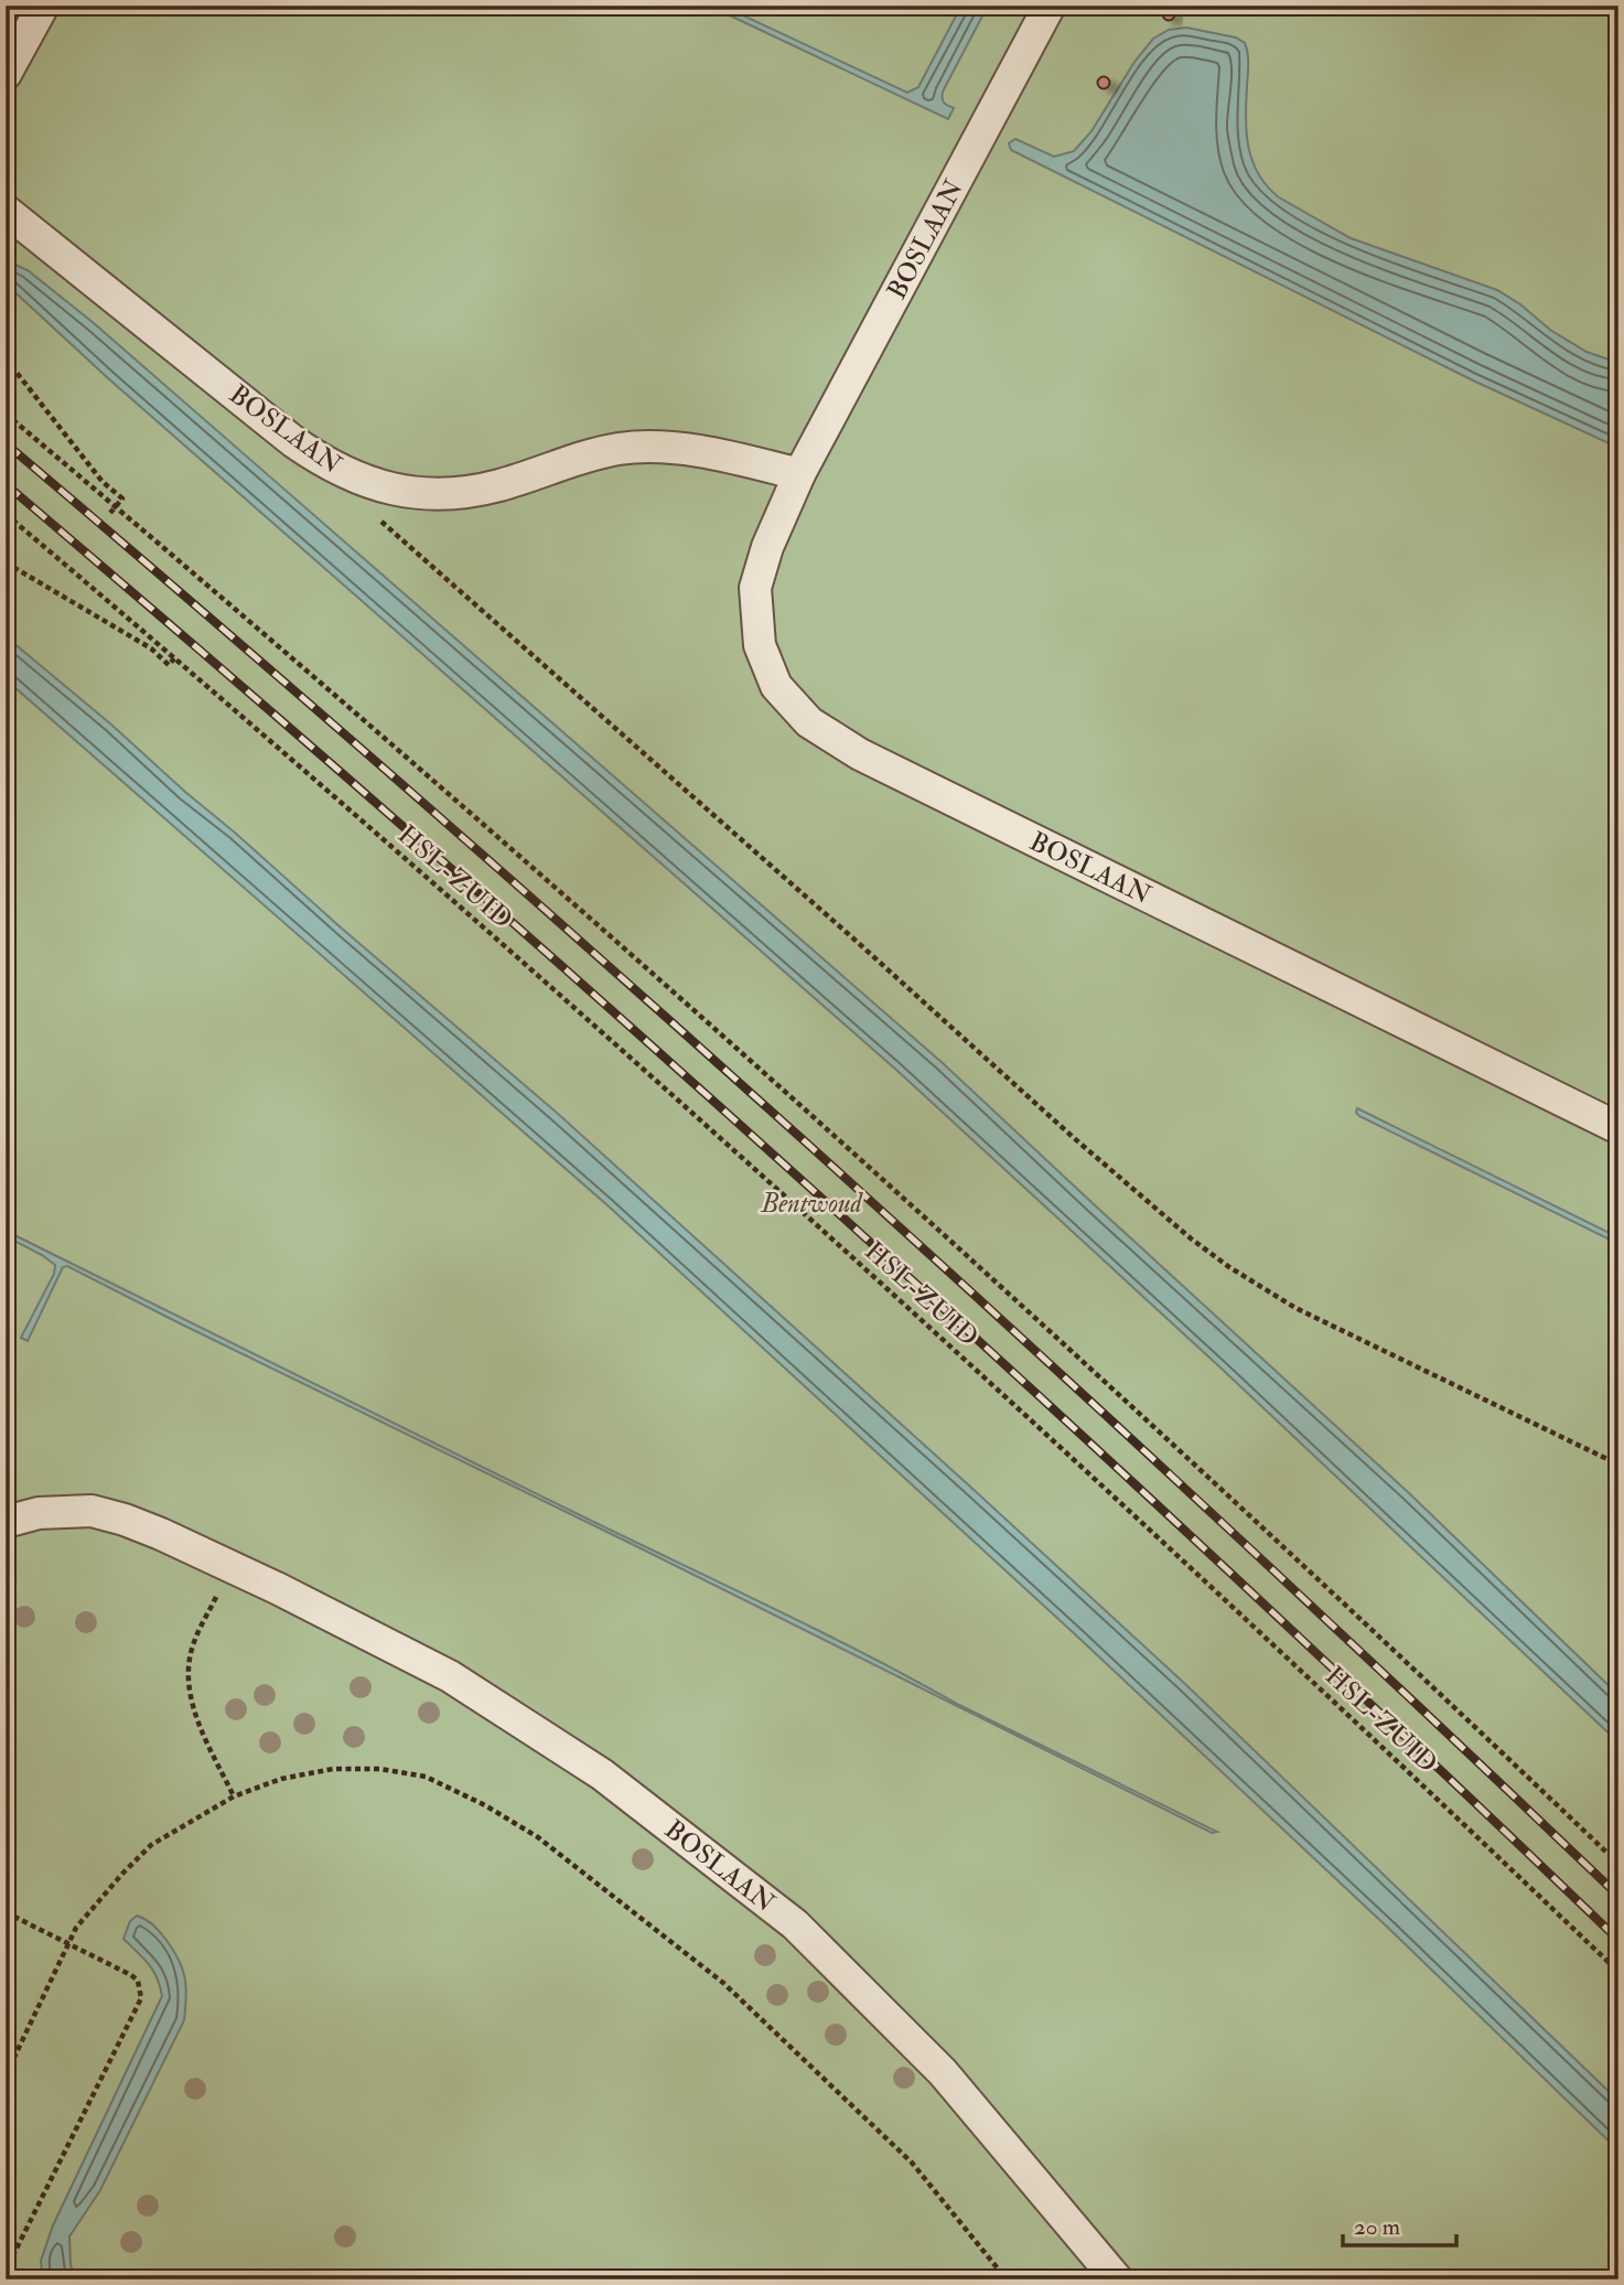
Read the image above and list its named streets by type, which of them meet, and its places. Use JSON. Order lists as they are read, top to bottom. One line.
{"streets":{"street":["BOSLAAN"],"path":["HSL-ZUID"]},"parks":["Bentwoud"],"scale_bar":"20 m"}
